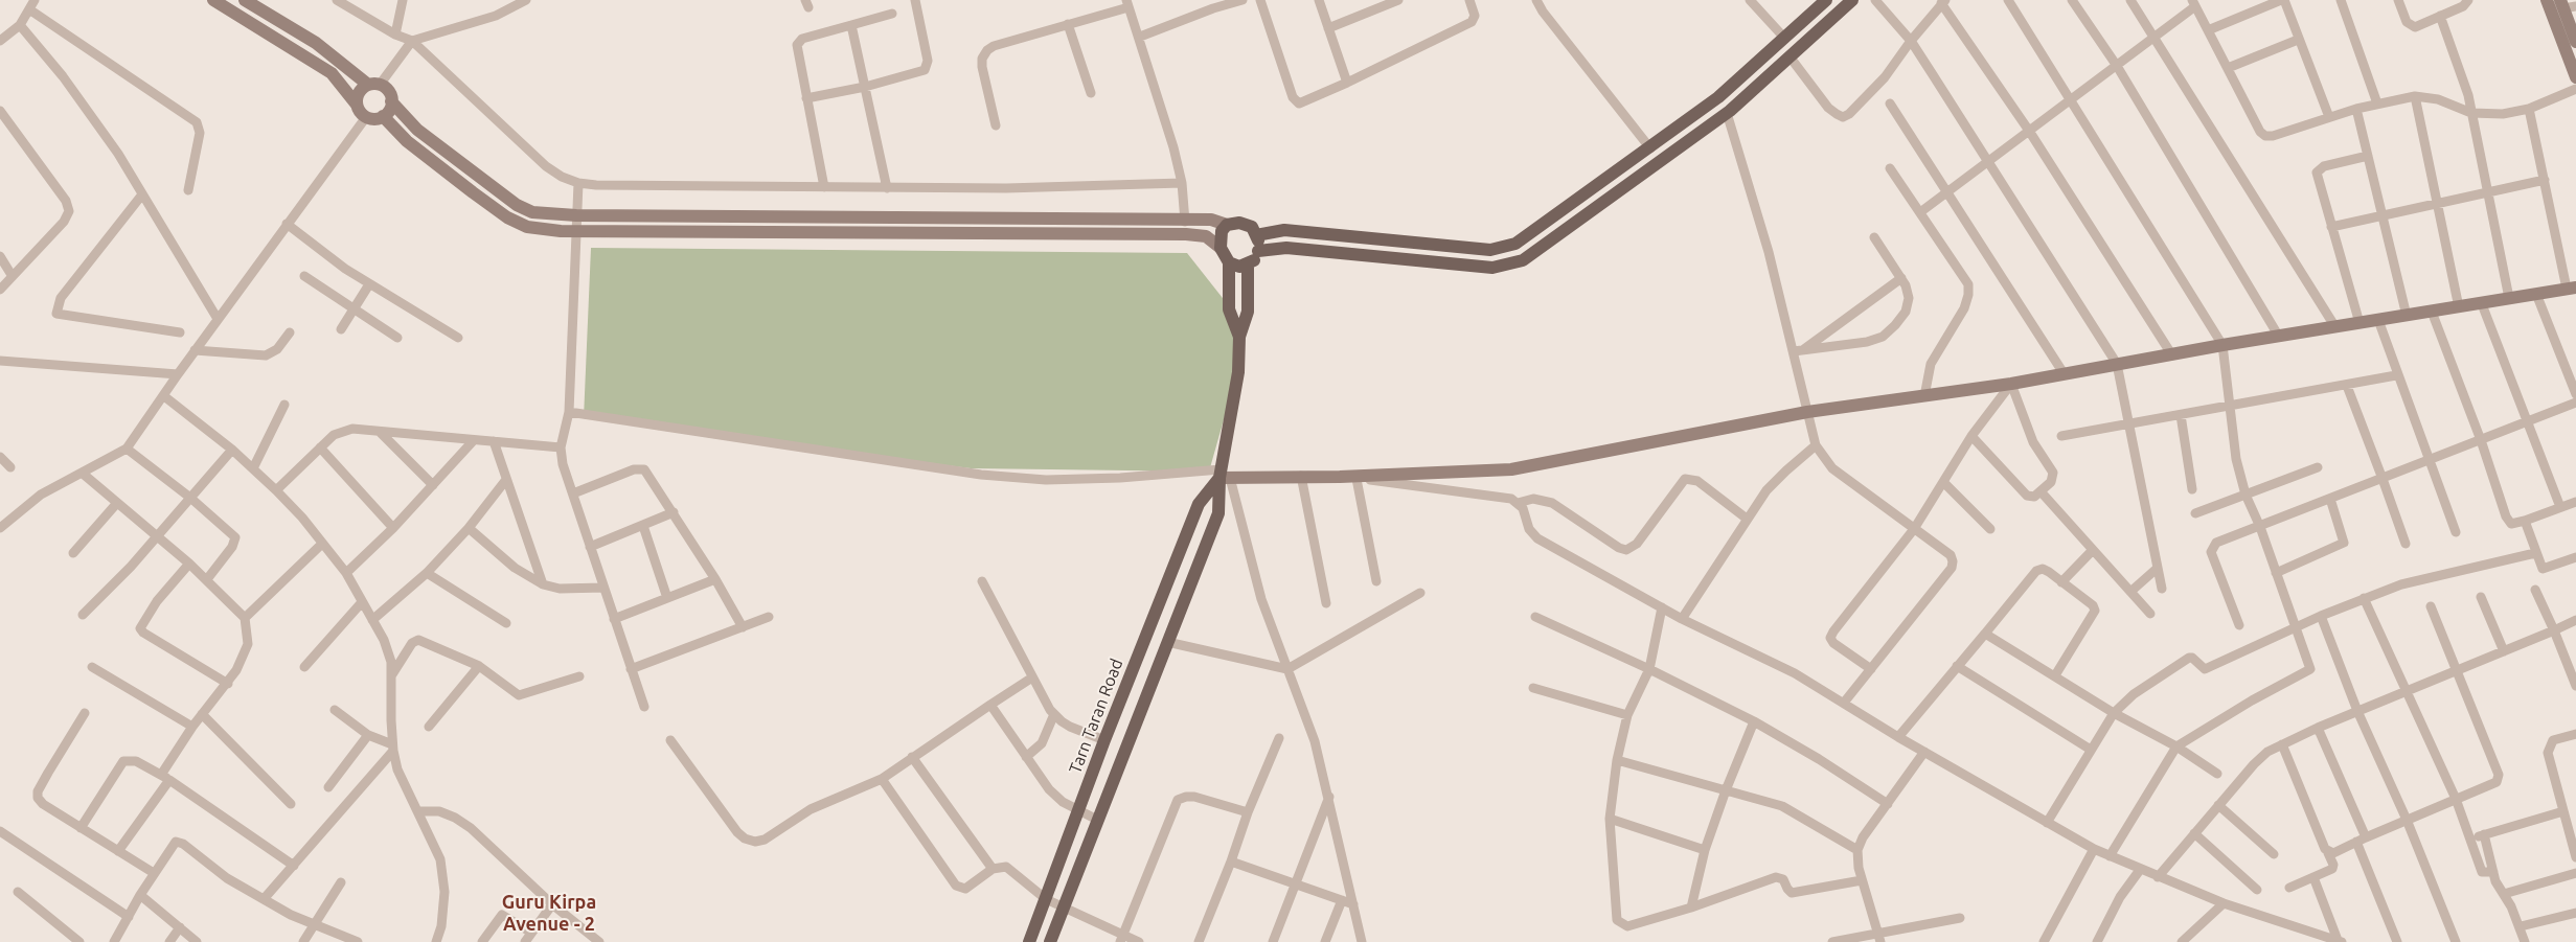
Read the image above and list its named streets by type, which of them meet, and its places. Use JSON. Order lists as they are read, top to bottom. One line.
{"streets":{"main road":["Tarn Taran Road"]},"districts":["Guru Kirpa Avenue - 2"]}
